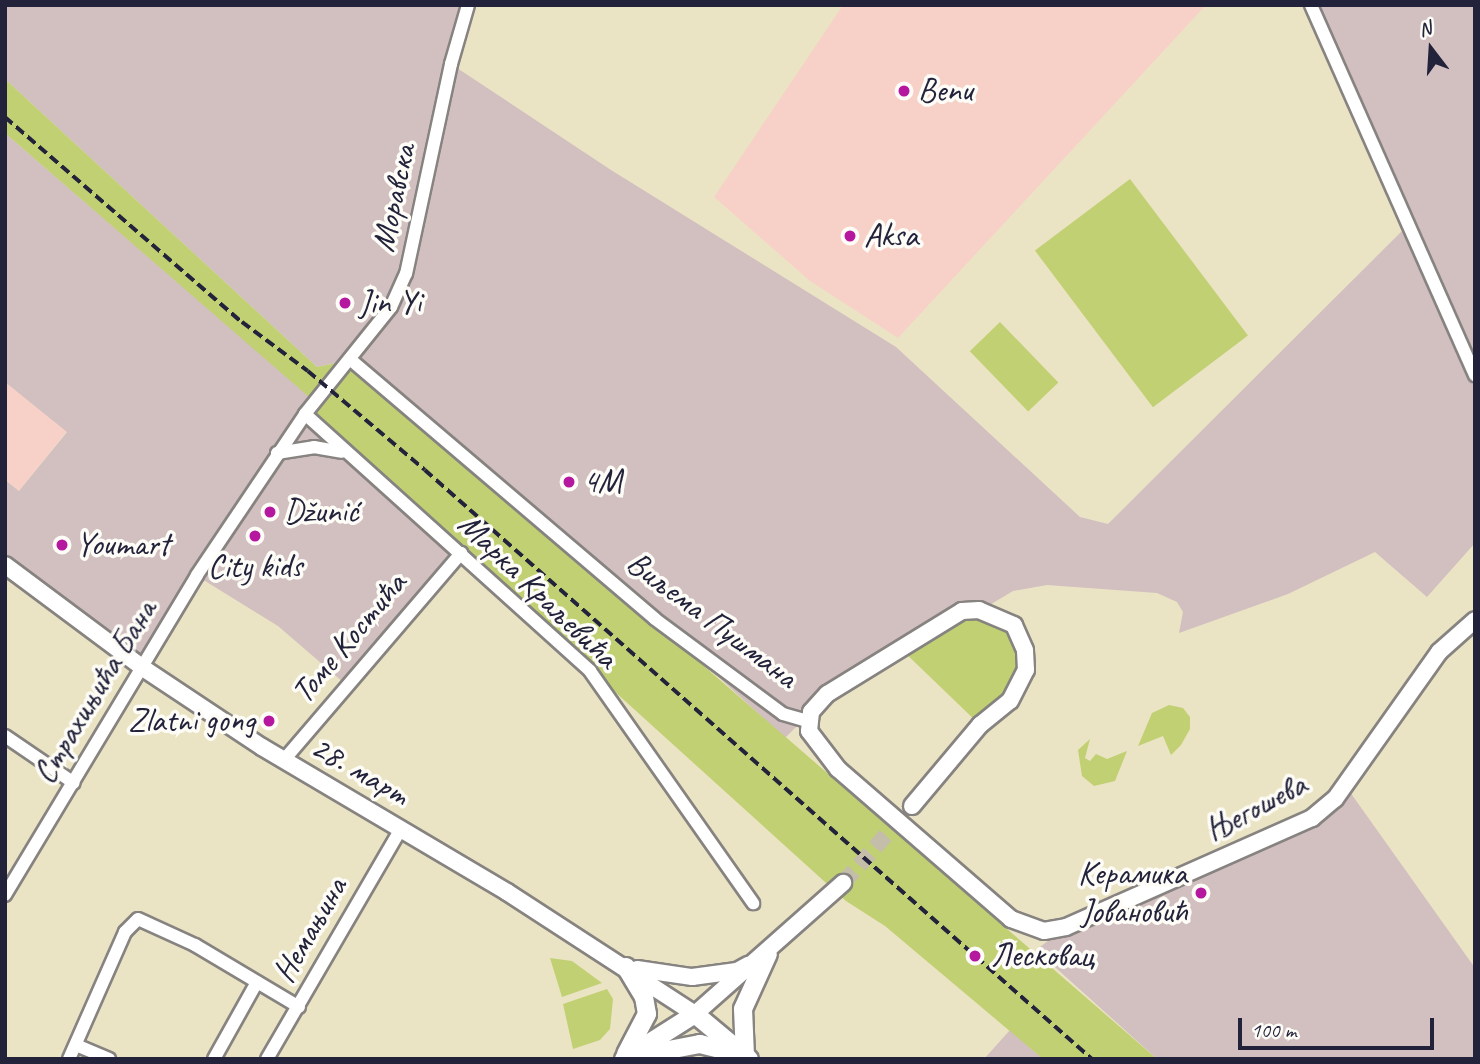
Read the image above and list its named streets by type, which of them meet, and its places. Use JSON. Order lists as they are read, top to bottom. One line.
{"streets":{"street":["Моравска","Марка Краљевића","Виљема Пушмана","Томе Костића","Страхињића Бана","28. март","Његошева","Немањина"]},"crossings":[["Моравска","Марка Краљевића"],["Моравска","Виљема Пушмана"],["Моравска","Страхињића Бана"],["Марка Краљевића","Томе Костића"],["Марка Краљевића","Страхињића Бана"],["Виљема Пушмана","Његошева"],["Томе Костића","28. март"],["Страхињића Бана","28. март"],["28. март","Немањина"]],"places":["Benu","Aksa","Jin Yi","4M","Džunić","City kids","Youmart","Zlatni gong","Керамика Јовановић","Лесковац"],"scale_bar":"100 m","north":"top"}
